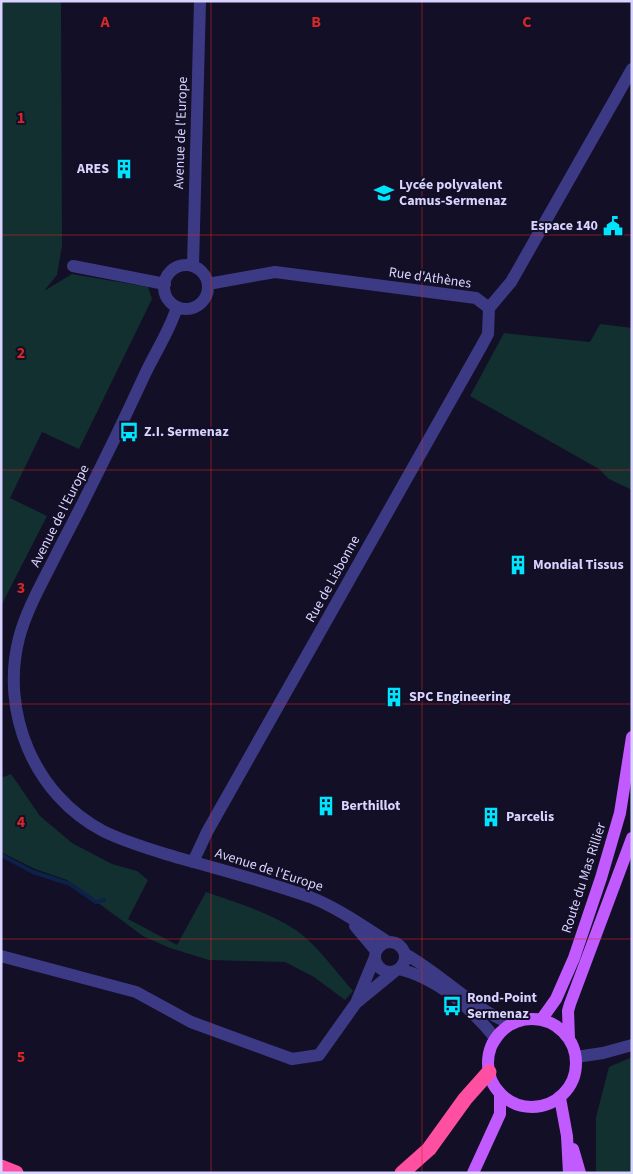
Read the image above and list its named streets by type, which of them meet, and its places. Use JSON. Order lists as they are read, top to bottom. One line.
{"streets":{"main road":["Route du Mas Rillier"],"street":["Avenue de l'Europe","Rue d'Athènes","Rue de Lisbonne"]},"crossings":[["Avenue de l'Europe","Rue d'Athènes"],["Avenue de l'Europe","Rue de Lisbonne"],["Rue d'Athènes","Rue de Lisbonne"]],"places":{"building":["ARES","Mondial Tissus","SPC Engineering","Berthillot","Parcelis"],"school or university":["Lycée polyvalent Camus-Sermenaz"],"public building":["Espace 140"],"bus stop":["Z.I. Sermenaz","Rond-Point Sermenaz"]},"grid":{"columns":["A","B","C"],"rows":["1","2","3","4","5"]}}
